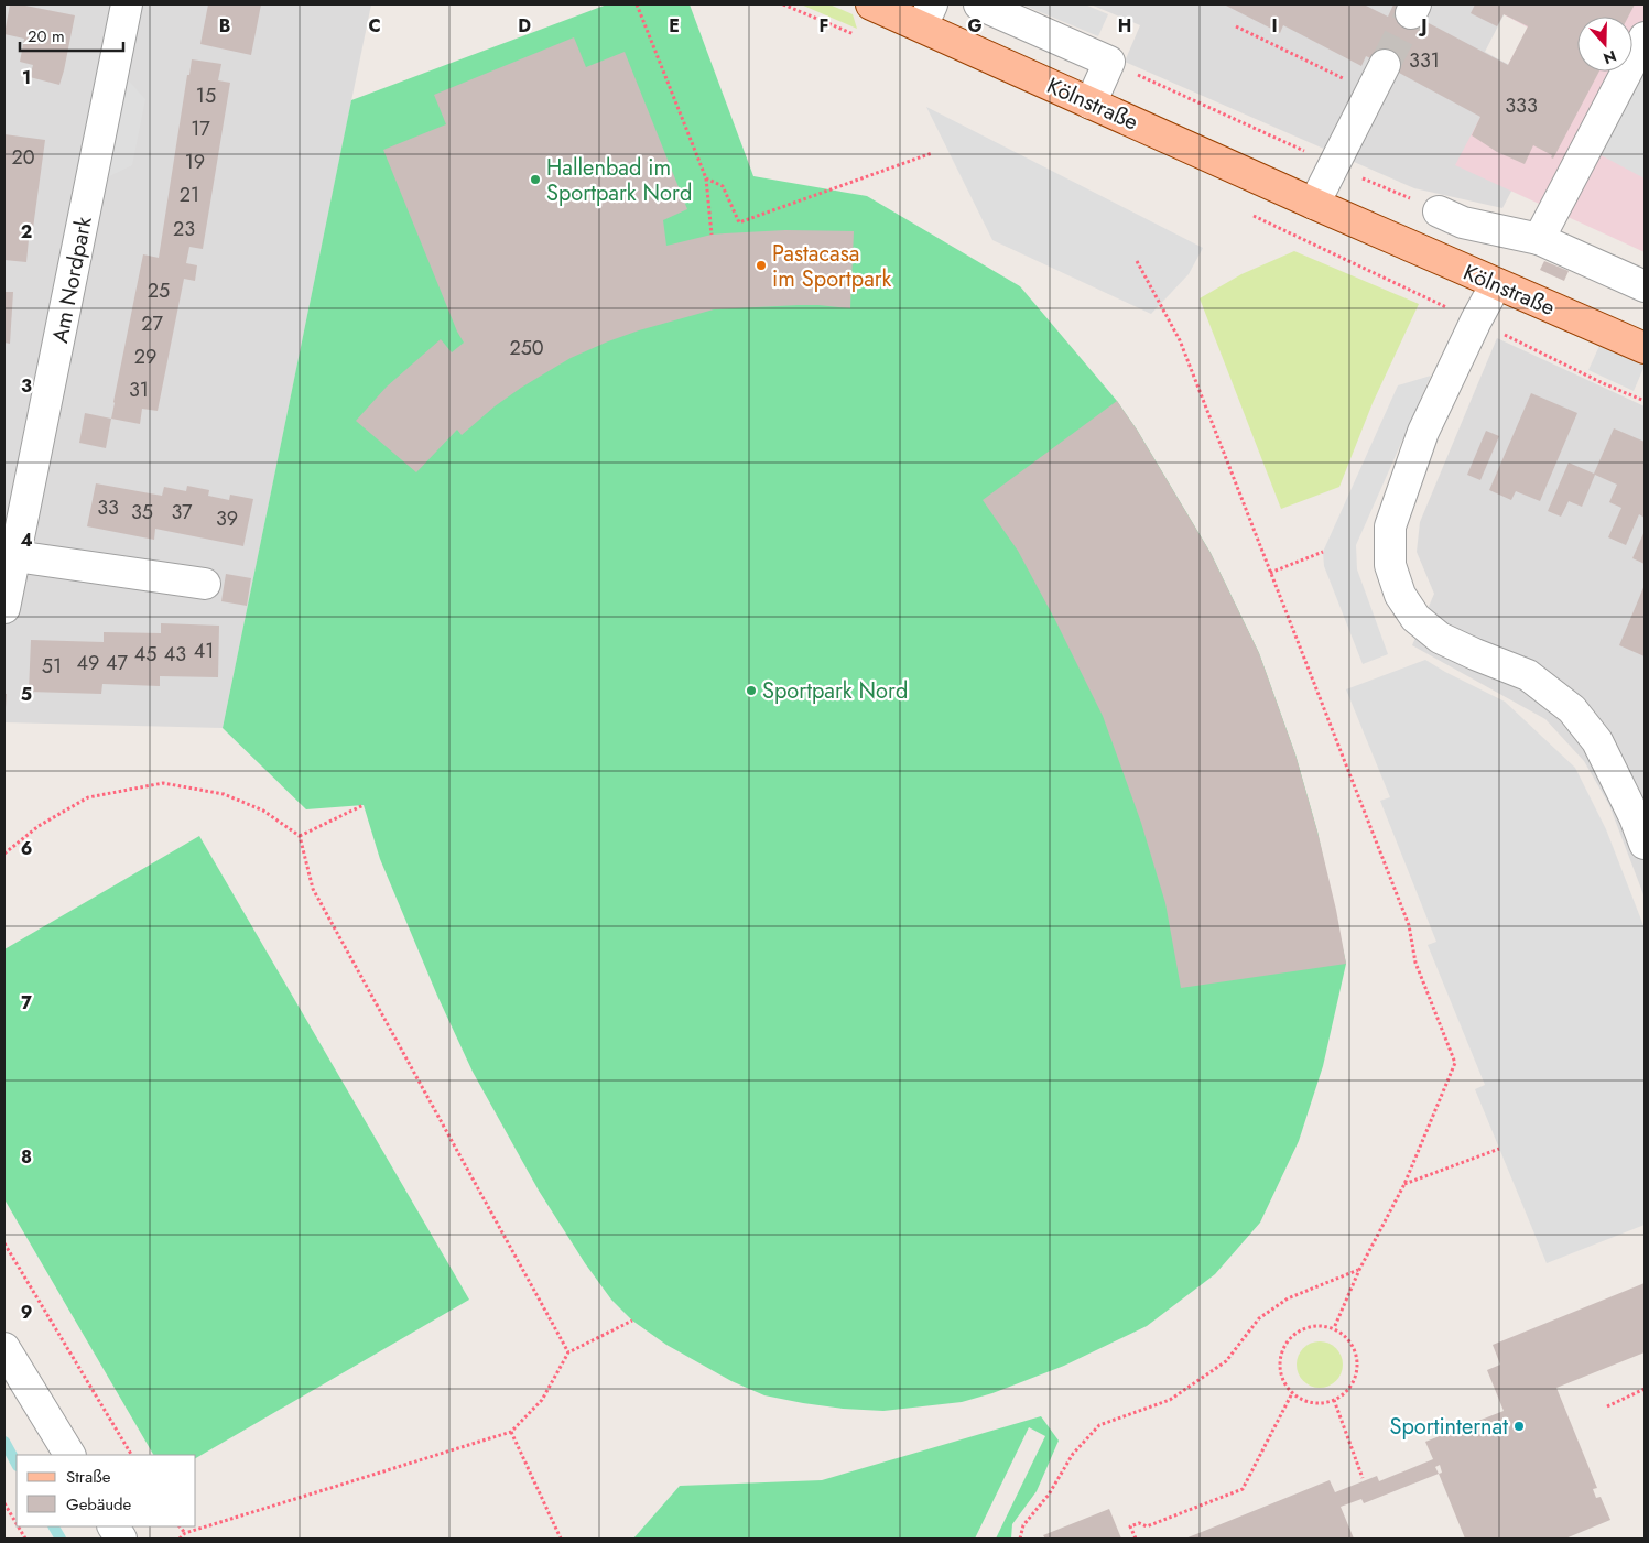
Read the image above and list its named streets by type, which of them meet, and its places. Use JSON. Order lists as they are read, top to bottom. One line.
{"streets":{"main road":["Kölnstraße"],"street":["Am Nordpark"]},"places":["Hallenbad im Sportpark Nord","Pastacasa im Sportpark","Sportpark Nord","Sportinternat"],"house_numbers":["331","15","333","17","20","19","21","23","25","27","250","29","31","33","35","37","39","41","45","43","49","47","51"],"legend":["Straße","Gebäude"],"scale_bar":"20 m","north":"bottom","grid":{"columns":["B","C","D","E","F","G","H","I","J"],"rows":["1","2","3","4","5","6","7","8","9"]}}
